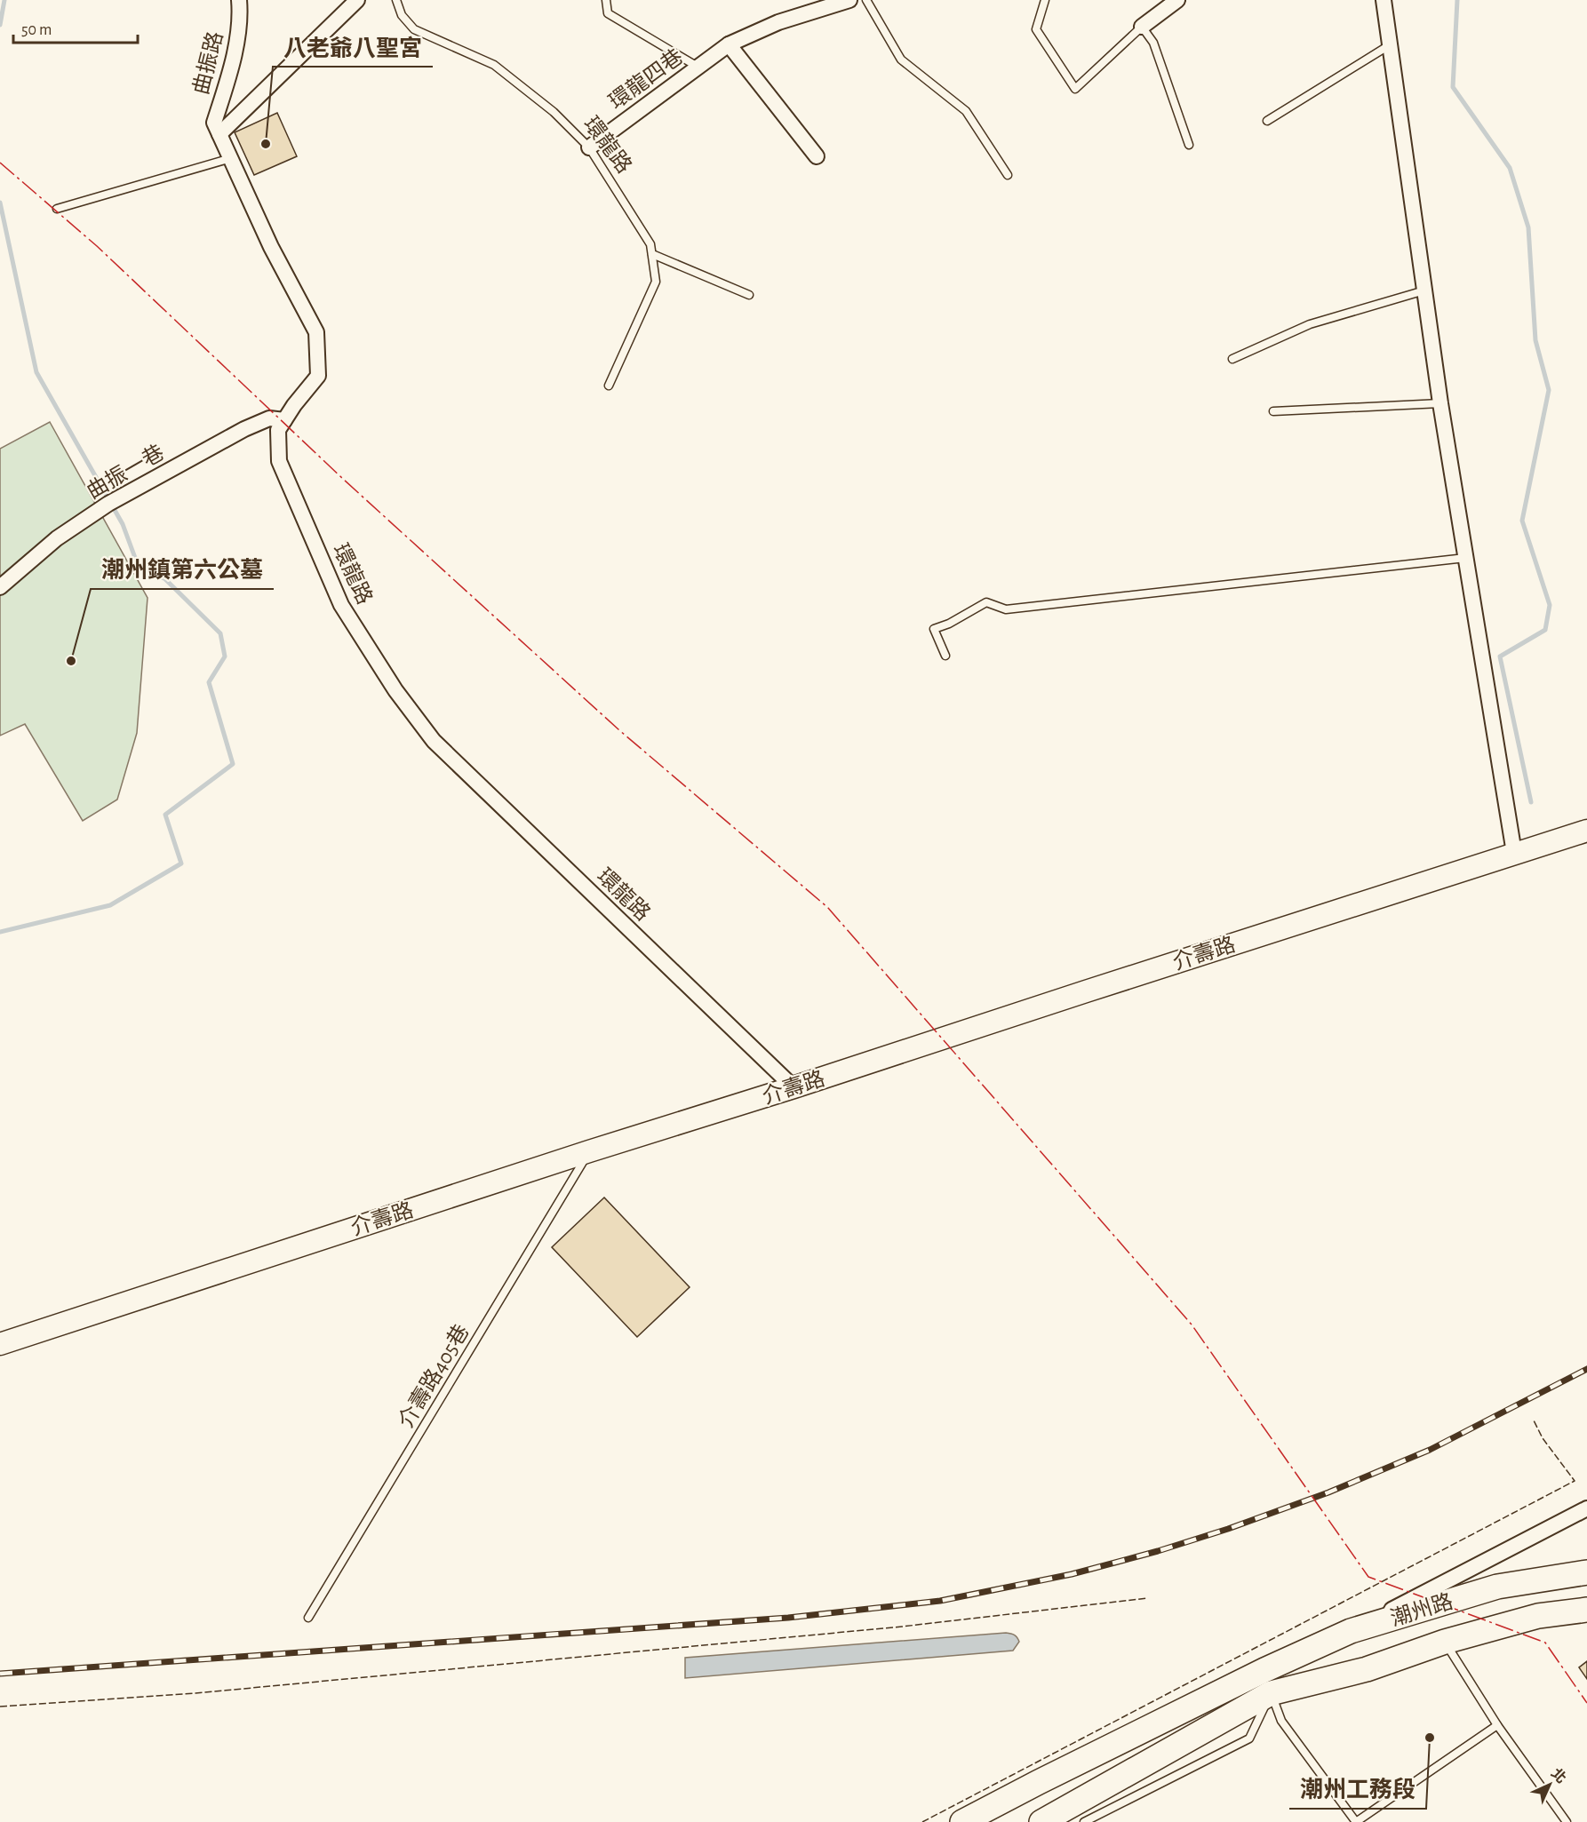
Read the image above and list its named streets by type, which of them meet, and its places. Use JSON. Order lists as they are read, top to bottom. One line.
{"streets":{"main road":["介壽路","潮州路"],"street":["曲振路","環龍四巷","環龍路","曲振一巷"],"lane":["介壽路405巷"]},"crossings":[["曲振路","環龍路"],["環龍四巷","環龍路"],["環龍路","曲振一巷"],["環龍路","介壽路"],["介壽路","介壽路405巷"]],"places":["八老爺八聖宮","潮州鎮第六公墓","潮州工務段"],"scale_bar":"50 m","north":"top right"}
